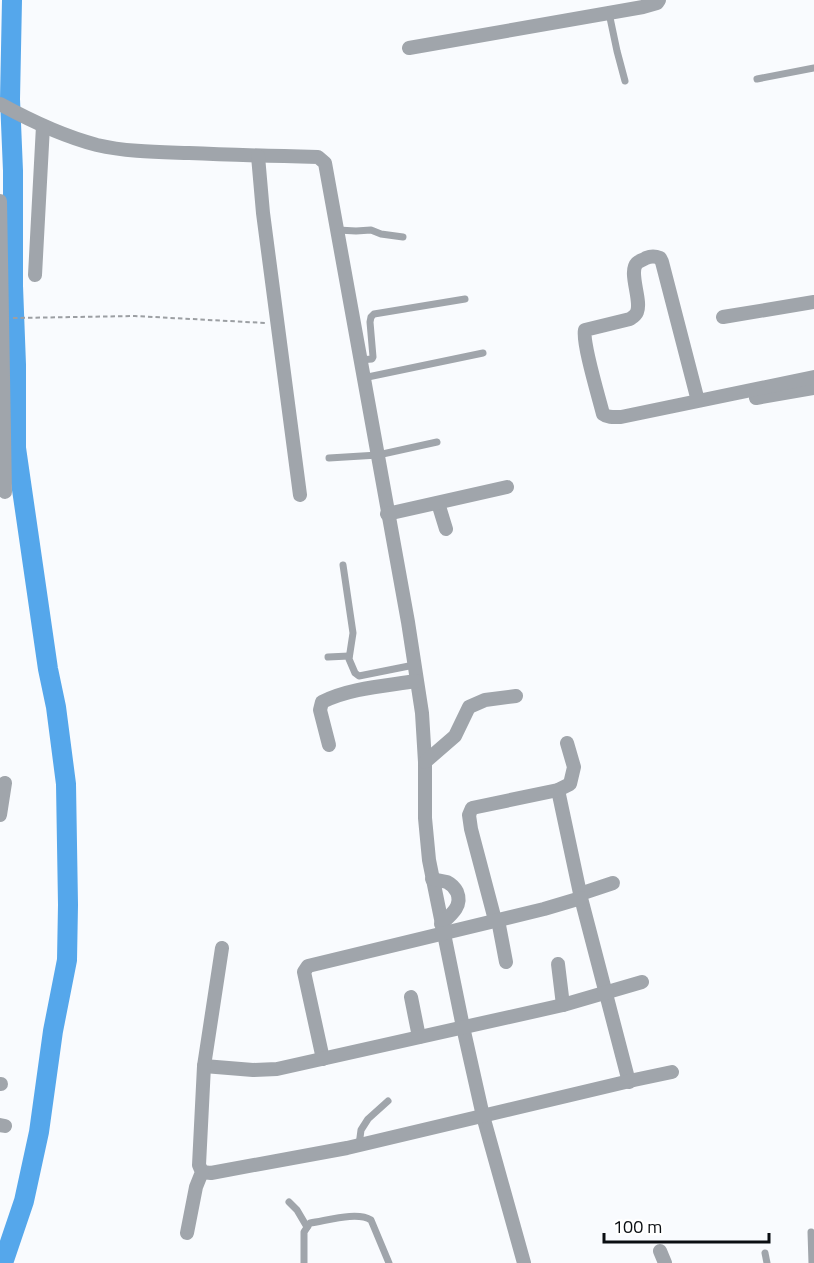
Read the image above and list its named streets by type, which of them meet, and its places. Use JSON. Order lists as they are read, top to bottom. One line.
{"scale_bar":"100 m"}
